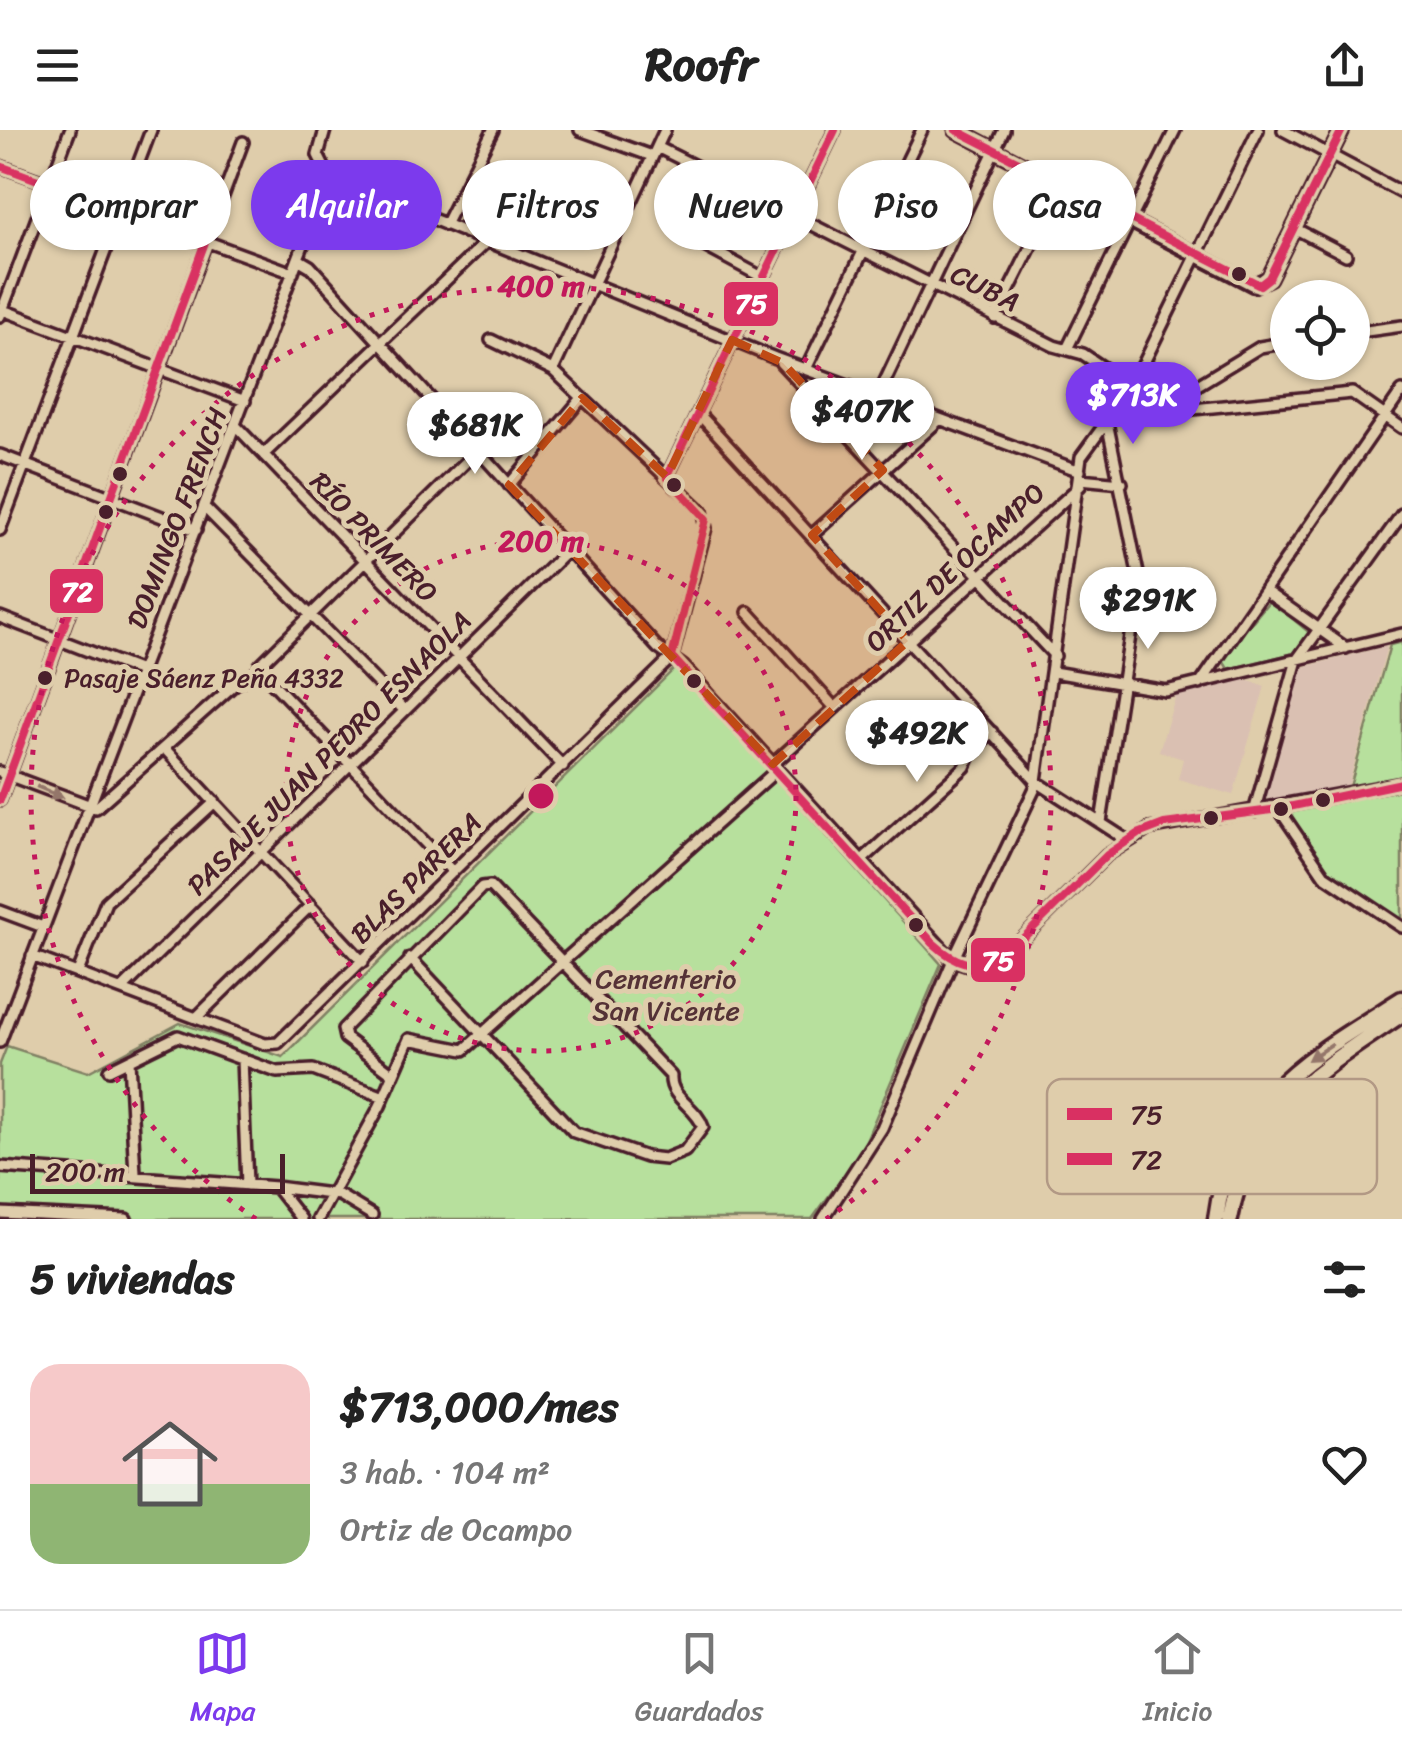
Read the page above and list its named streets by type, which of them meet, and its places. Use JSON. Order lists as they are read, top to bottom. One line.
{"streets":{"street":["CUBA","DOMINGO FRENCH","RÍO PRIMERO","ORTIZ DE OCAMPO","PASAJE JUAN PEDRO ESNAOLA","BLAS PARERA"]},"crossings":[["DOMINGO FRENCH","RÍO PRIMERO"],["RÍO PRIMERO","PASAJE JUAN PEDRO ESNAOLA"],["RÍO PRIMERO","BLAS PARERA"]],"parks":["Cementerio San Vicente"],"places":["Pasaje Sáenz Peña 4332"],"lines":["transit line 75","transit line 72"],"legend":["75","72"],"scale_bar":"200 m","page":{"header":"Roofr","chip":["Comprar","Alquilar","Filtros","Nuevo","Piso","Casa"],"price":["$713K","$407K","$681K","$291K","$492K"],"scale":"200 m","heading":"5 viviendas","list":[{"name":"$713,000/mes","note":"3 hab. · 104 m² · Ortiz de Ocampo"}],"tabs":["Mapa","Guardados","Inicio"]},"rings":["400 m","200 m"]}
